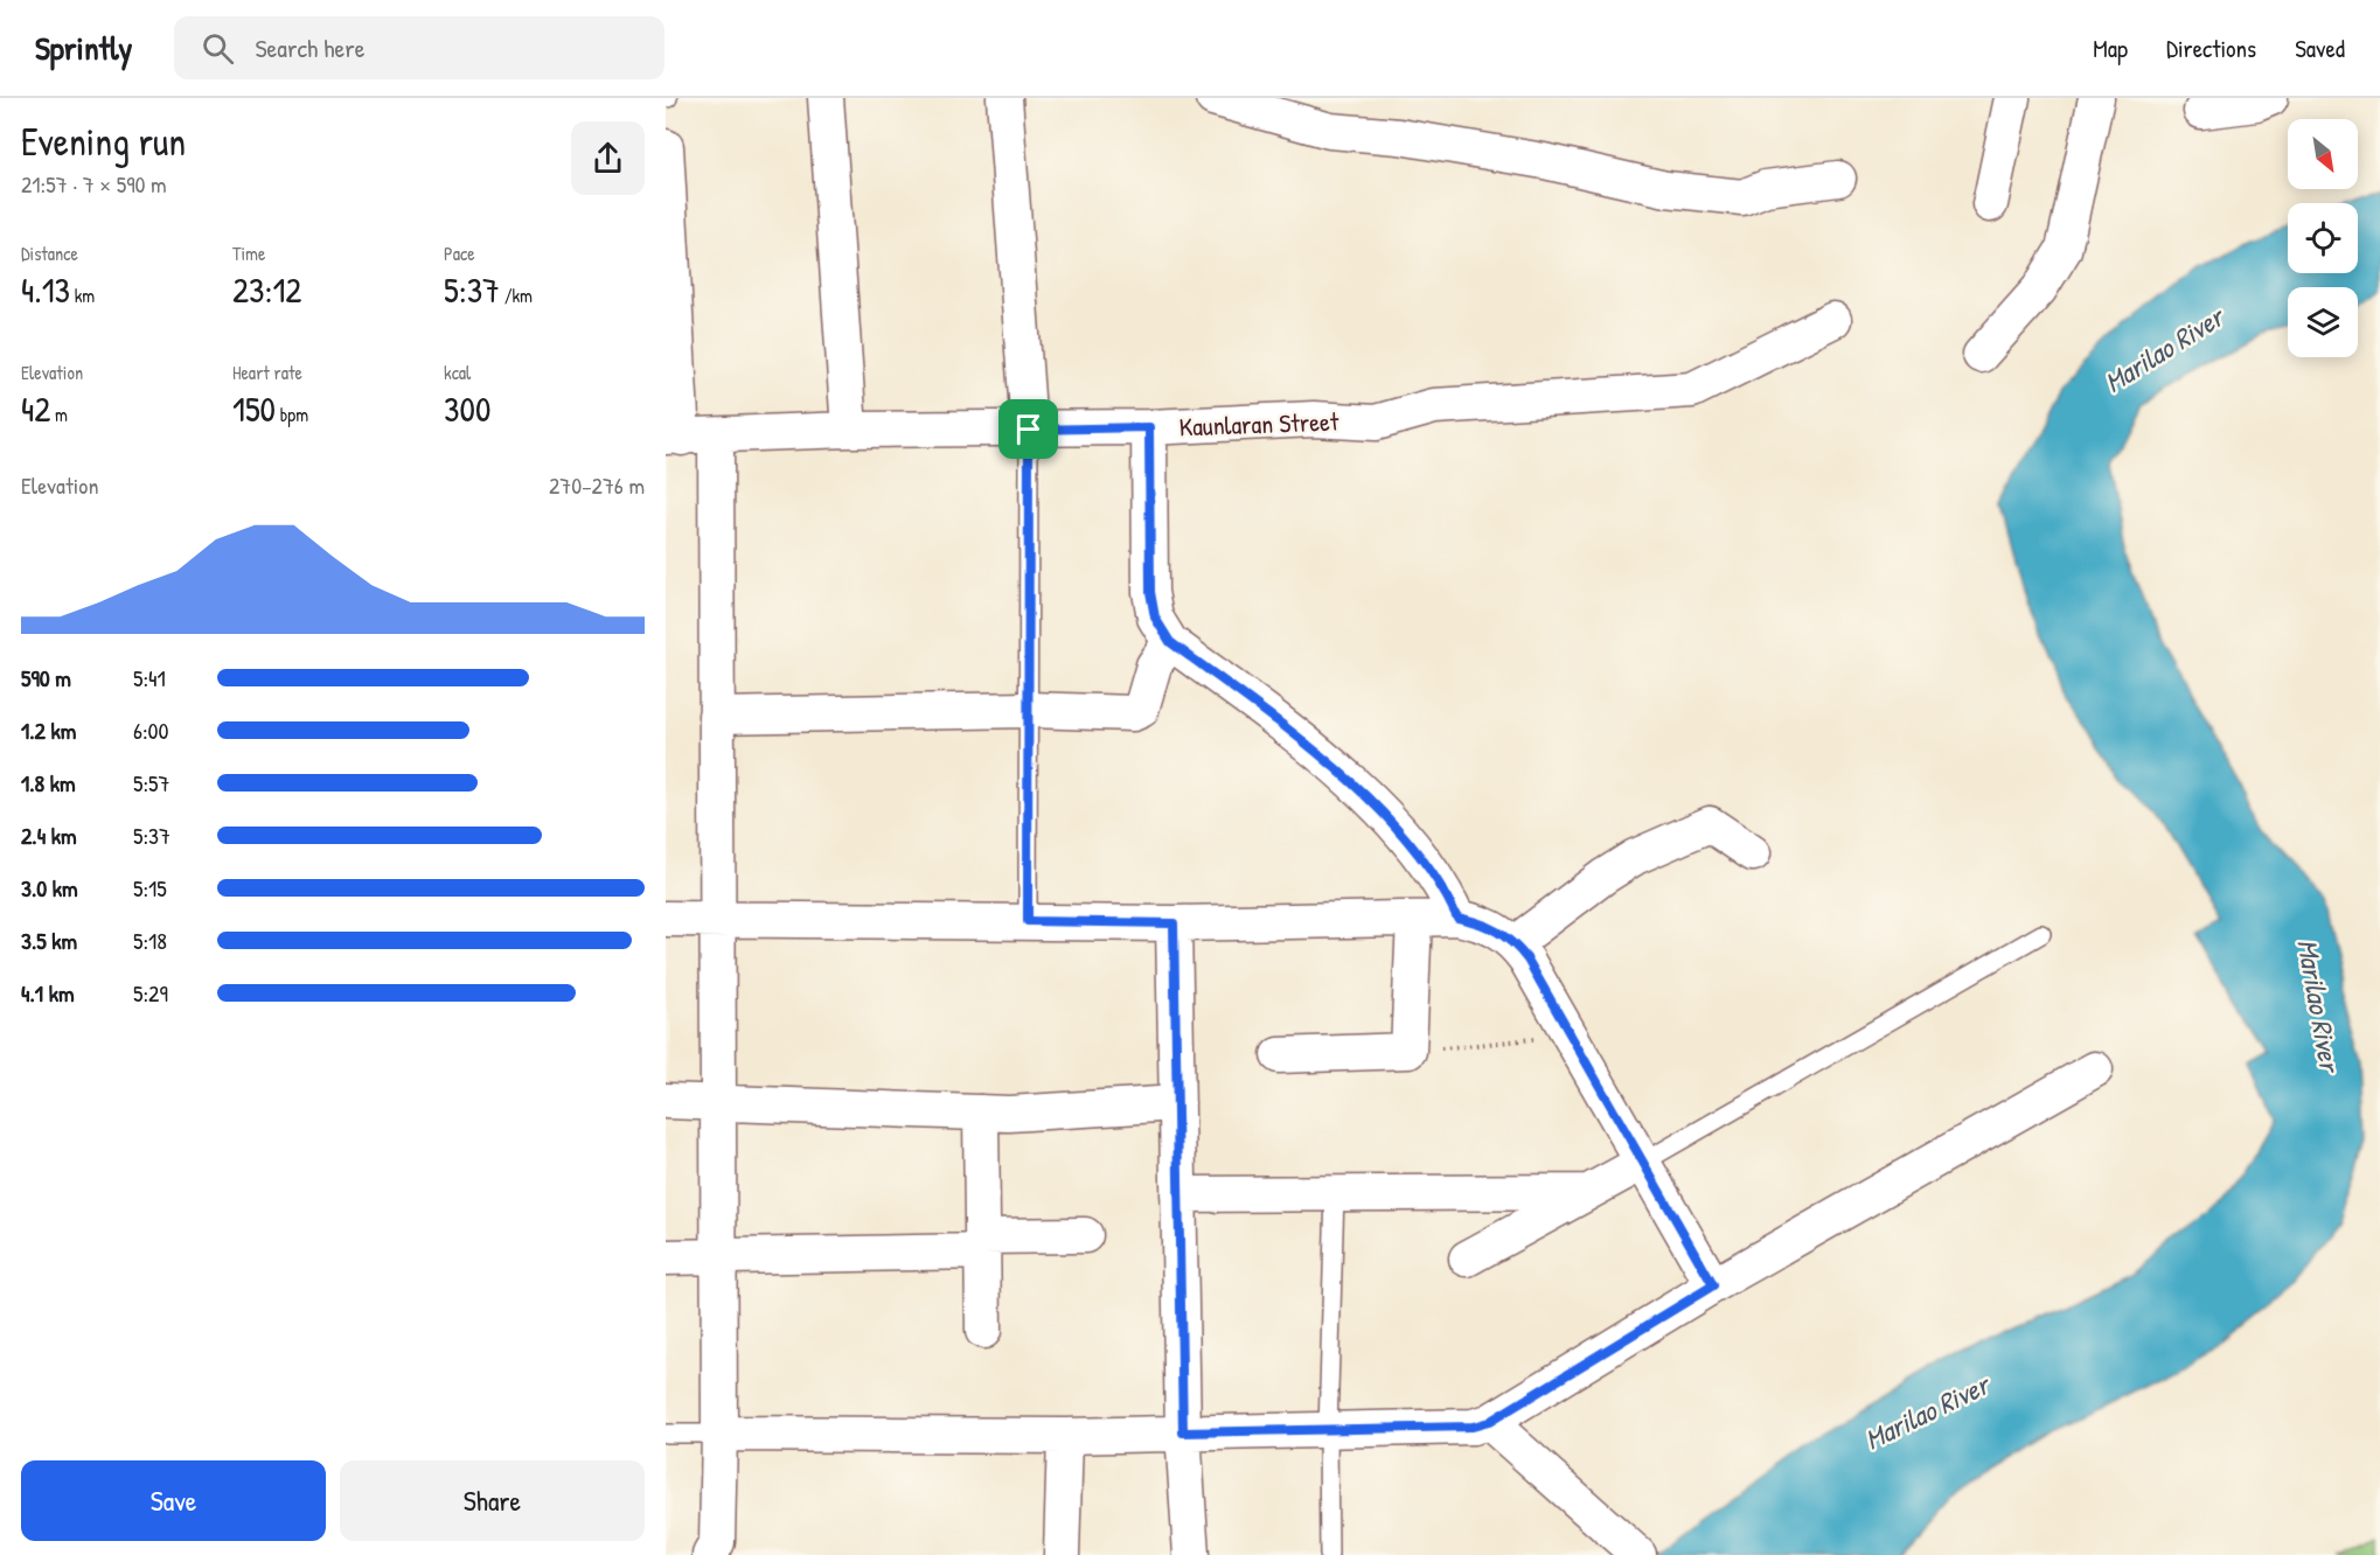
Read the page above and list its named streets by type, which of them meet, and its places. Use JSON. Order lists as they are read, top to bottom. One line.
{"streets":{"street":["Kaunlaran Street"]},"water":["Marilao River"],"north":"bottom right","page":{"header":"Sprintly","search":"Search here","nav":["Map","Directions","Saved"],"heading":["Evening run","21:57 · 7 × 590 m"],"stats":[["Distance","4.13 km"],["Time","23:12"],["Pace","5:37 /km"],["Elevation","42 m"],["Heart rate","150 bpm"],["kcal","300"]],"chart":["Elevation","270–276 m"],"list":[{"name":"590 m","note":"5:41"},{"name":"1.2 km","note":"6:00"},{"name":"1.8 km","note":"5:57"},{"name":"2.4 km","note":"5:37"},{"name":"3.0 km","note":"5:15"},{"name":"3.5 km","note":"5:18"},{"name":"4.1 km","note":"5:29"}],"buttons":["Save","Share"]}}
